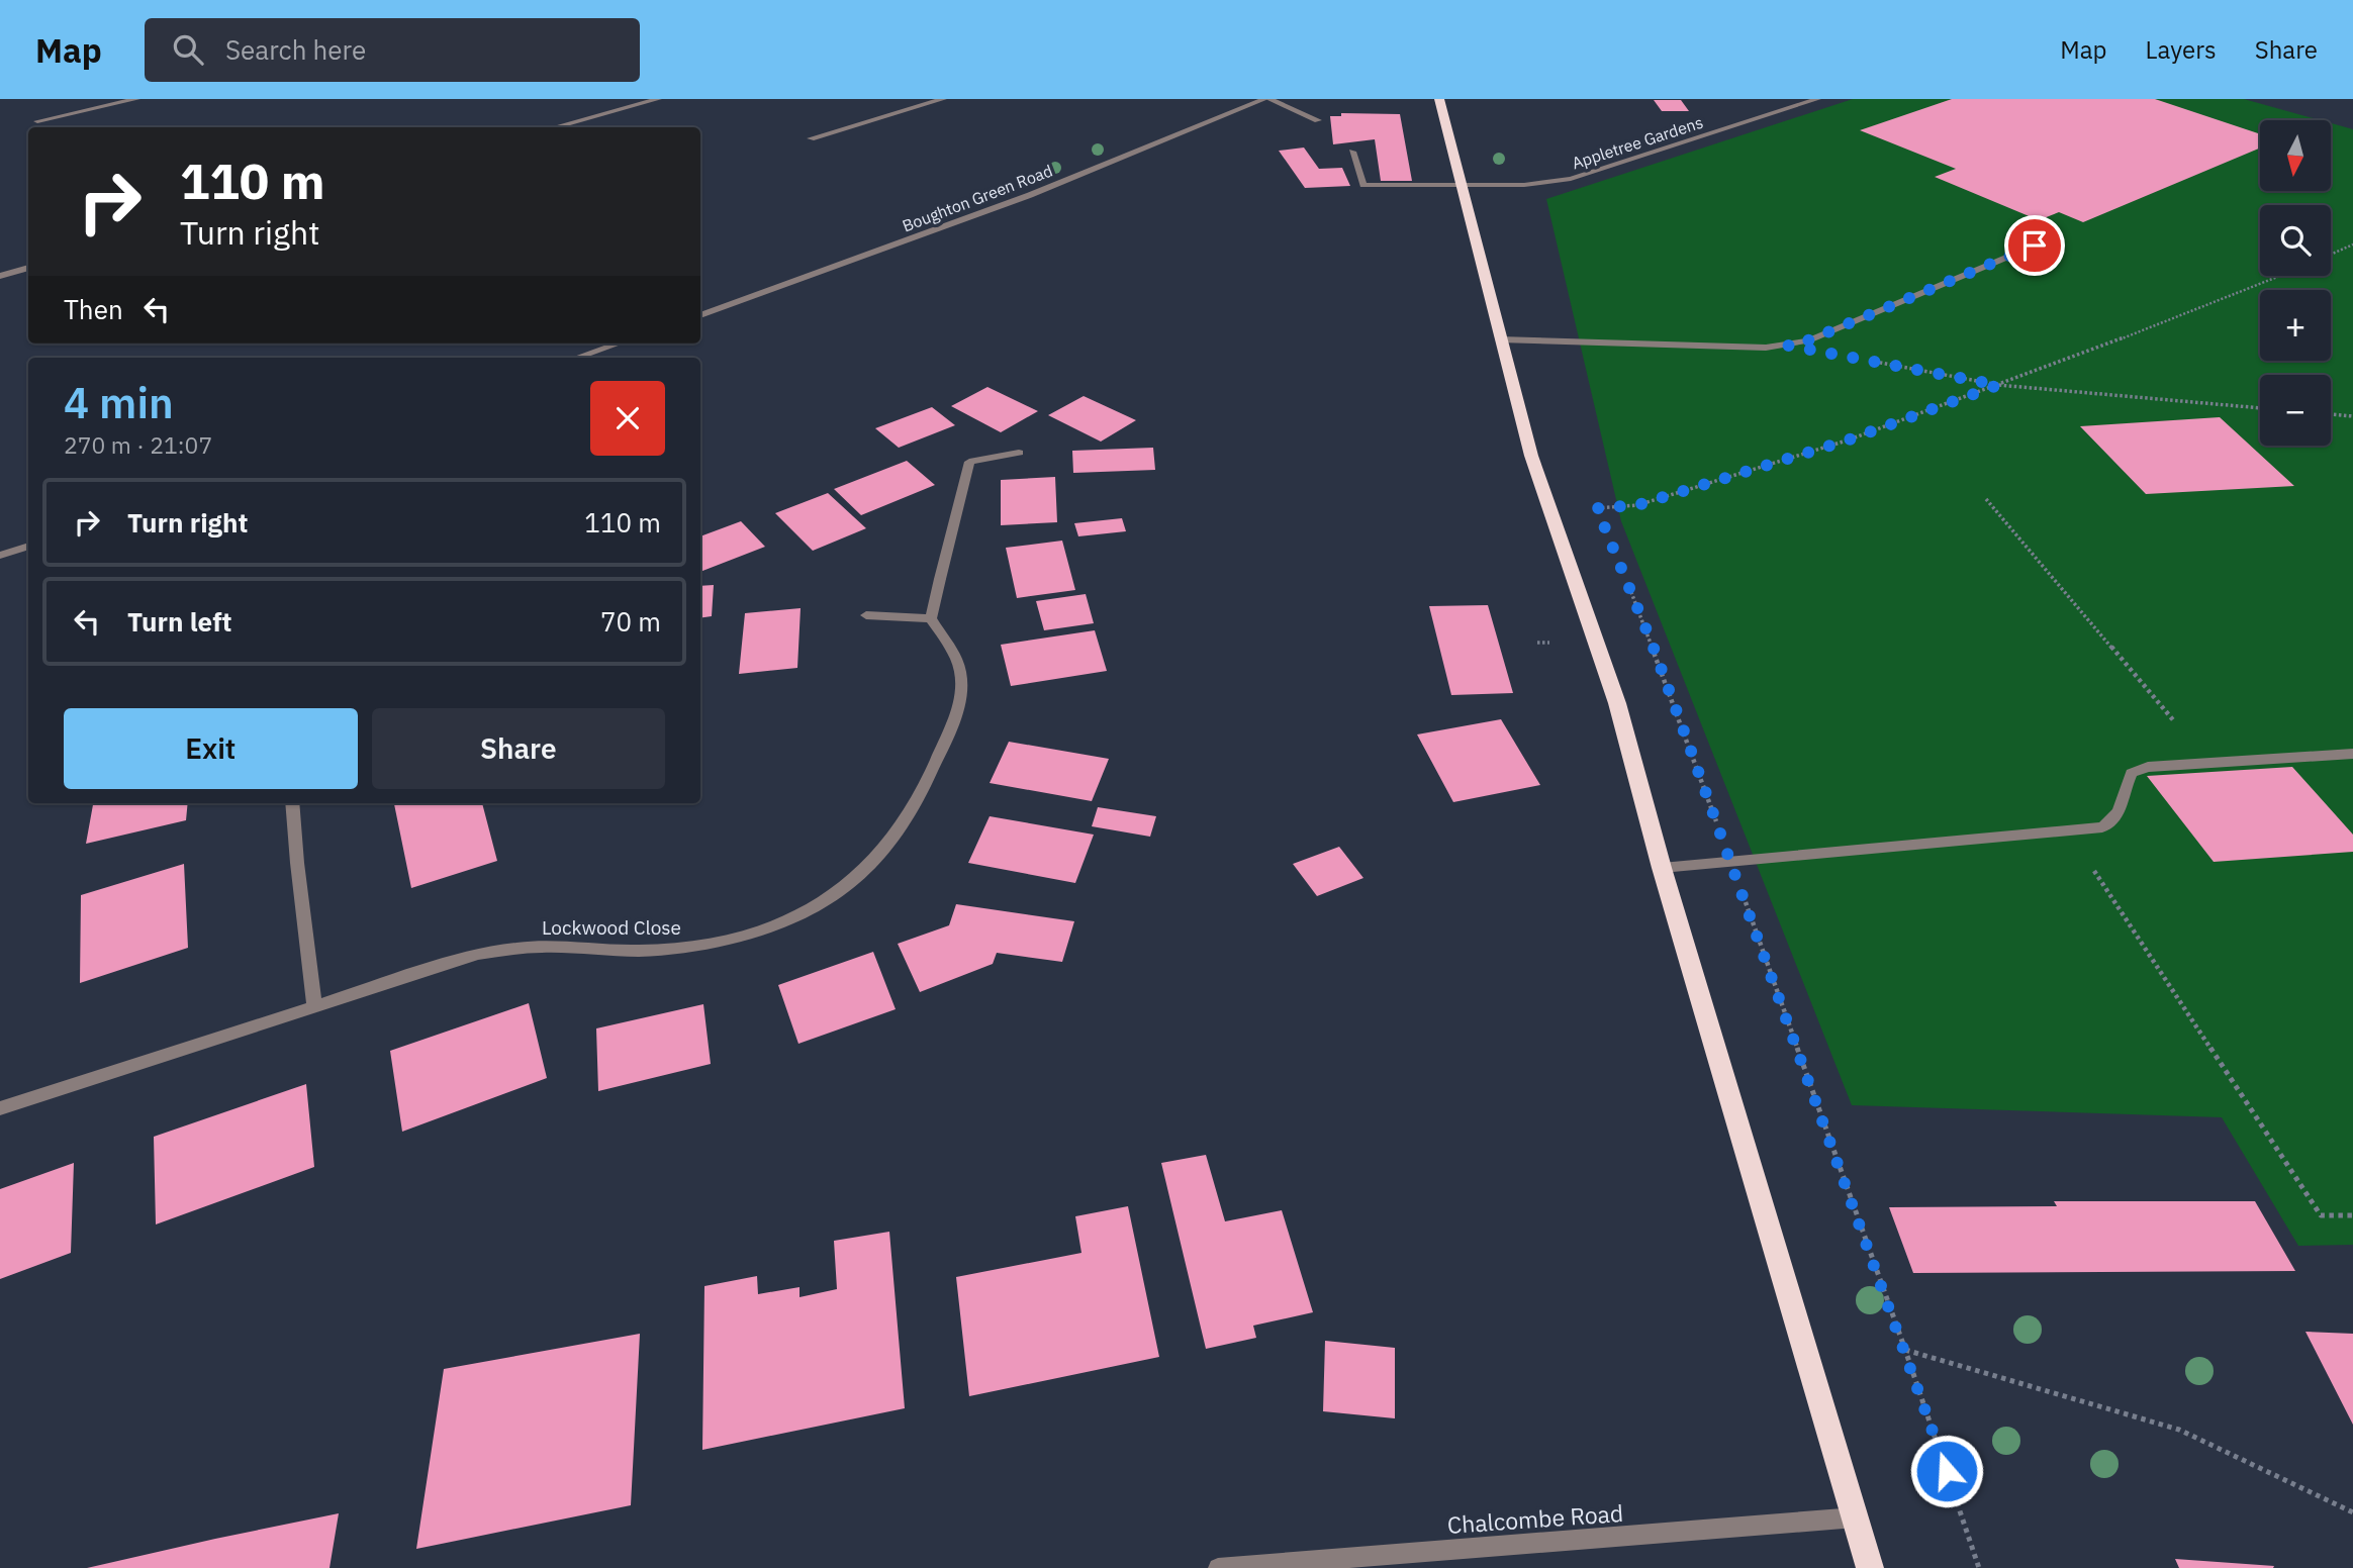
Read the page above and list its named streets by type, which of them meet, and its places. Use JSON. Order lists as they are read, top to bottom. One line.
{"streets":{"street":["Appletree Gardens","Boughton Green Road","Lockwood Close","Chalcombe Road"]},"north":"bottom","page":{"header":"Map","search":"Search here","nav":["Map","Layers","Share"],"map_buttons":["+","−"],"turn":["110 m","Turn right"],"then":"Then","heading":["4 min","270 m · 21:07"],"list":[{"name":"Turn right","value":"110 m"},{"name":"Turn left","value":"70 m"}],"buttons":["Exit","Share"]}}
